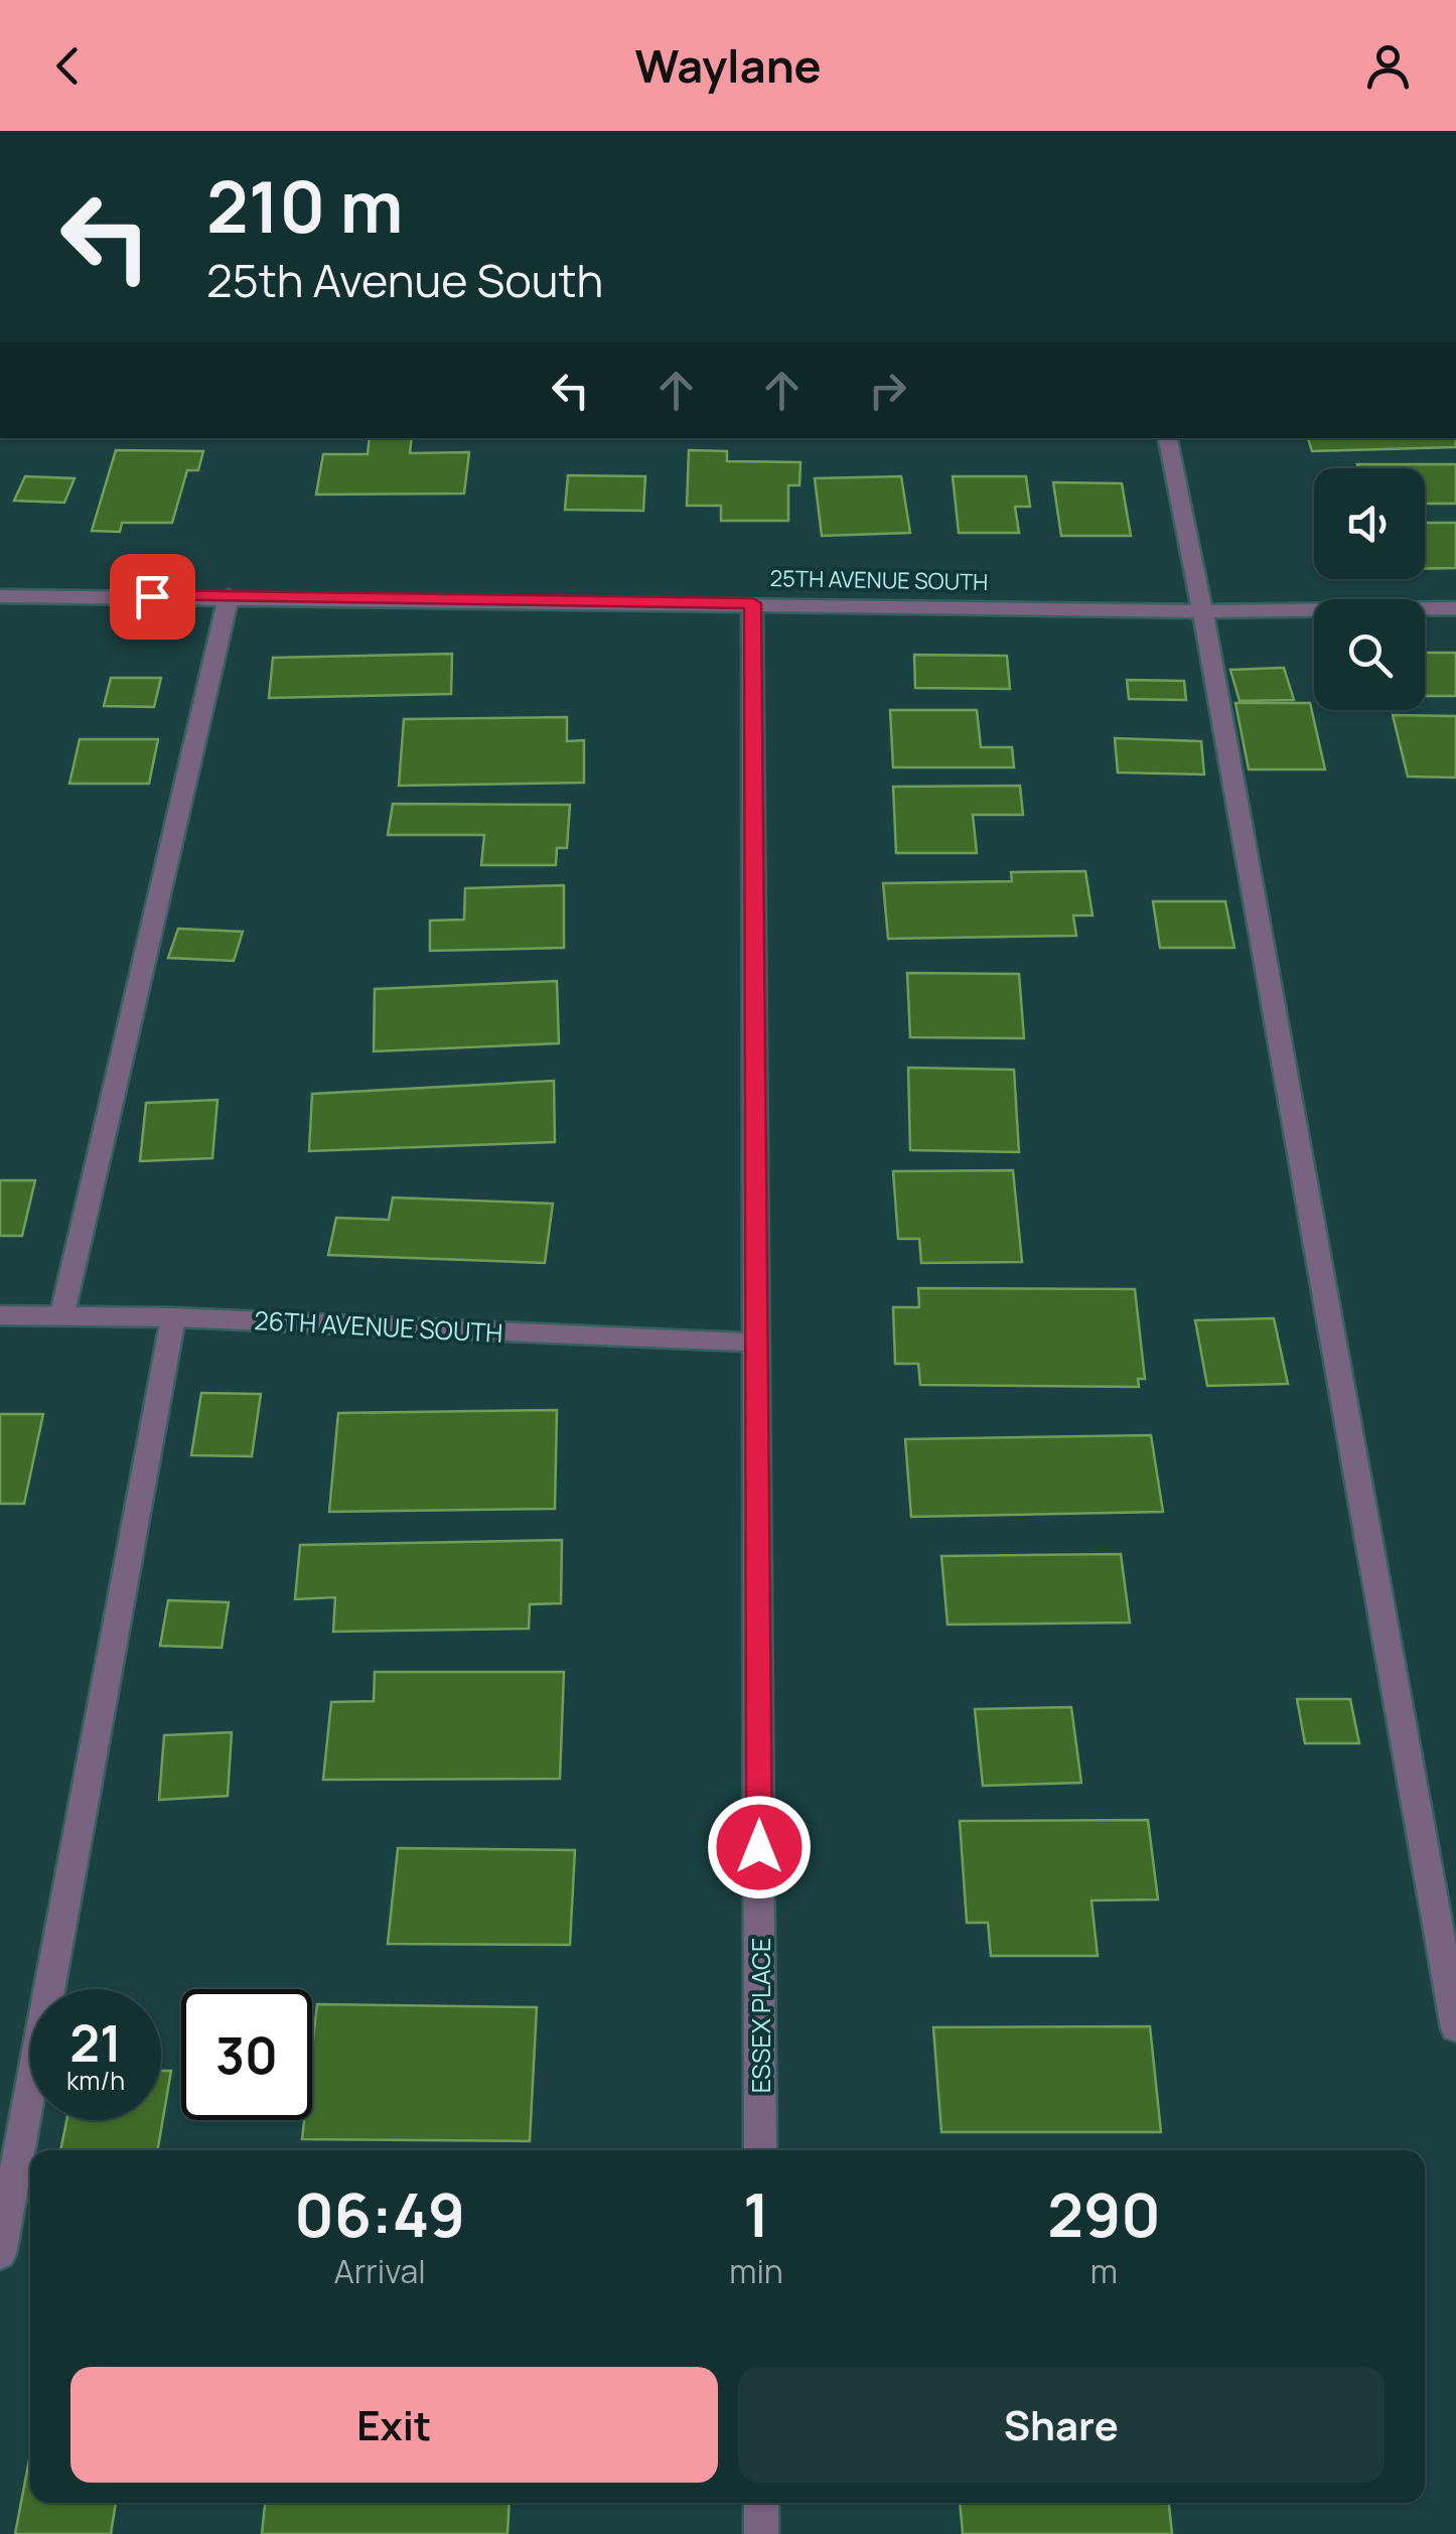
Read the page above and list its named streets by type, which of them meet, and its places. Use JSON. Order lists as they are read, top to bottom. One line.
{"streets":{"street":["25TH AVENUE SOUTH","26TH AVENUE SOUTH","ESSEX PLACE"]},"crossings":[["25TH AVENUE SOUTH","ESSEX PLACE"],["26TH AVENUE SOUTH","ESSEX PLACE"]],"page":{"header":"Waylane","turn":["210 m","25th Avenue South"],"speed":"21 km/h","limit":"30","eta":["06:49","Arrival","1","min","290","m"],"buttons":["Exit","Share"]}}
